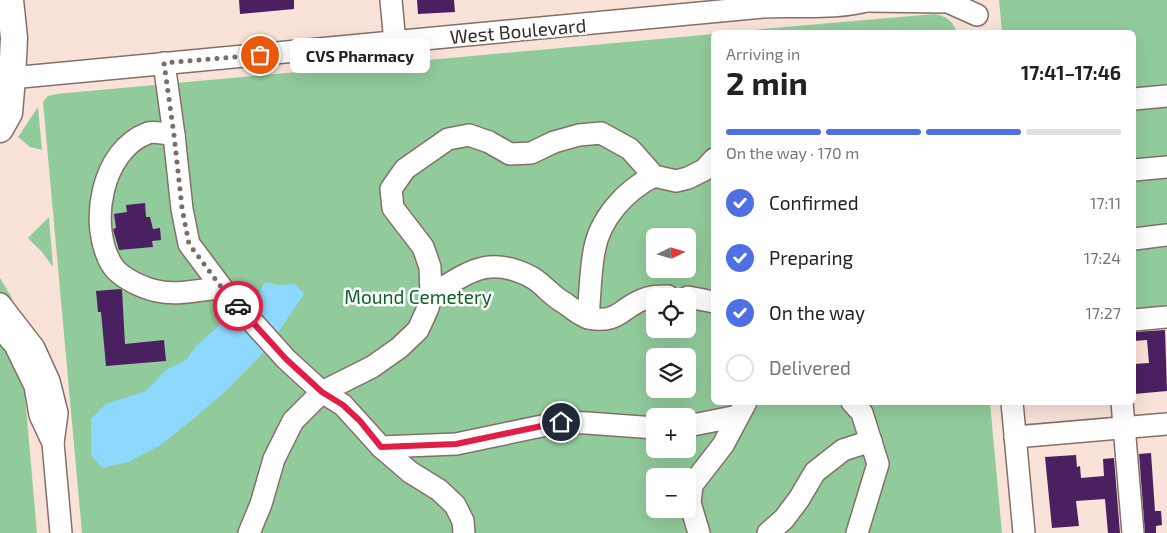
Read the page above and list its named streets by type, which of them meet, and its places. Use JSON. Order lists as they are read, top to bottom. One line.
{"streets":{"street":["West Boulevard"]},"parks":["Mound Cemetery"],"places":["CVS Pharmacy"],"north":"right","page":{"heading":["2 min","Arriving in","17:41–17:46"],"bubble":"CVS Pharmacy","bar":"On the way · 170 m","list":[["Confirmed","17:11"],["Preparing","17:24"],["On the way","17:27"],"Delivered"],"map_buttons":["+","−"]}}
